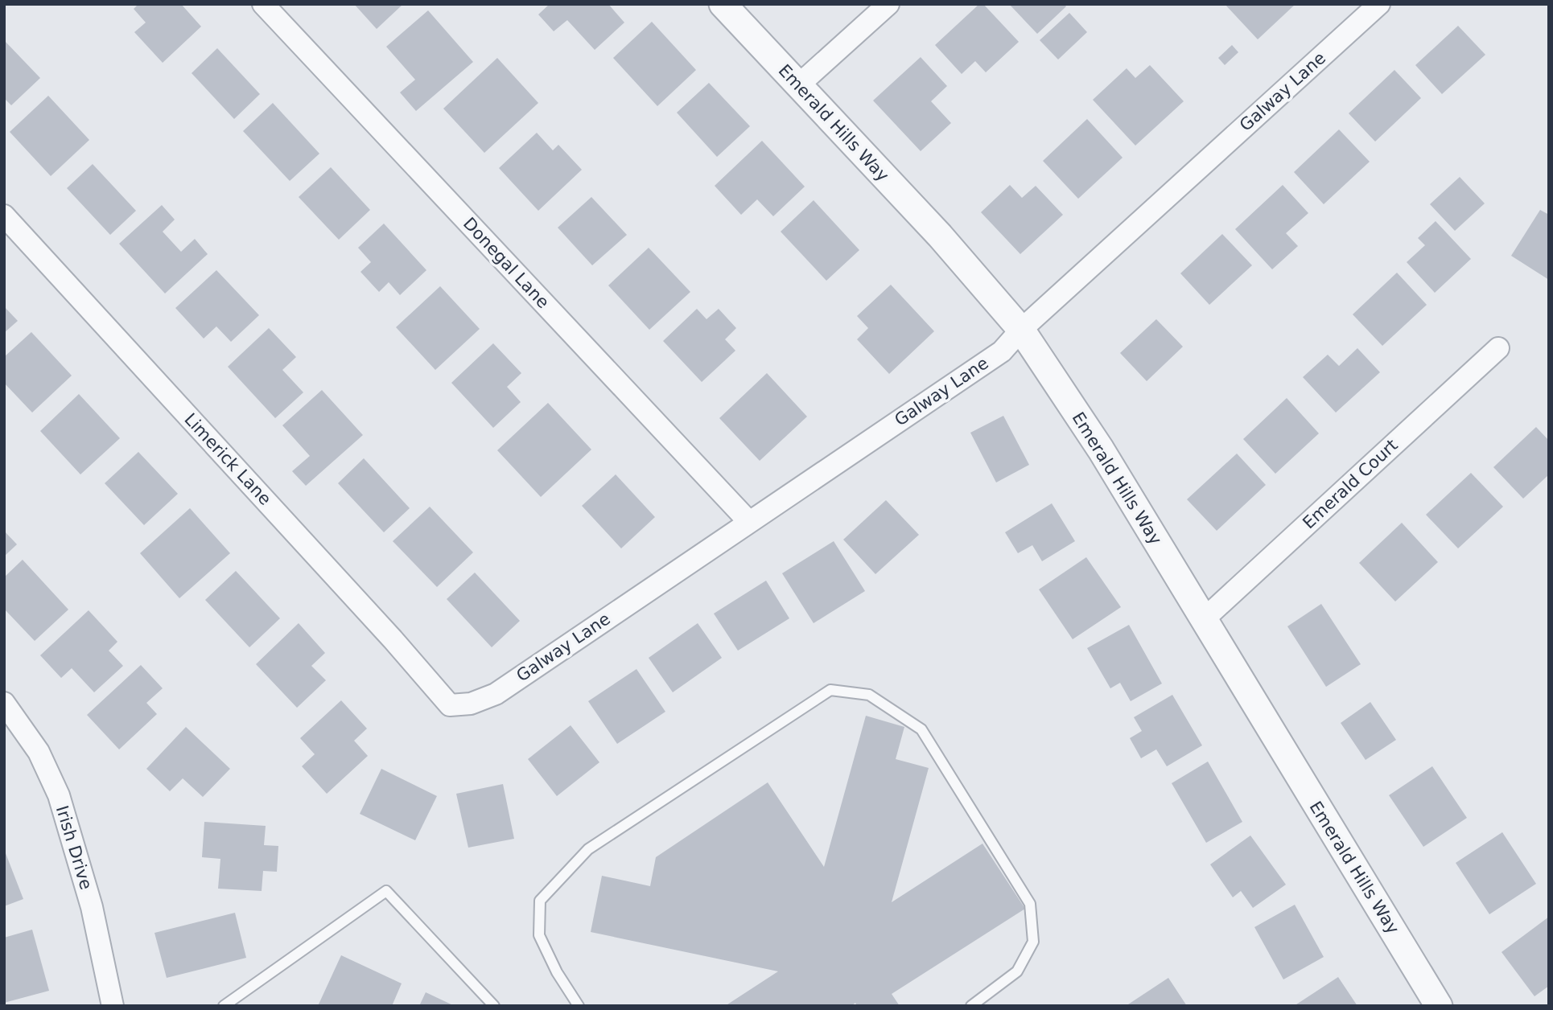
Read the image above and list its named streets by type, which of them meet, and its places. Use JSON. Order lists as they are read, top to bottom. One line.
{"streets":{"street":["Galway Lane","Emerald Hills Way","Donegal Lane","Limerick Lane","Emerald Court","Irish Drive"]},"crossings":[["Galway Lane","Emerald Hills Way"],["Galway Lane","Donegal Lane"],["Galway Lane","Limerick Lane"],["Emerald Hills Way","Emerald Court"]]}
